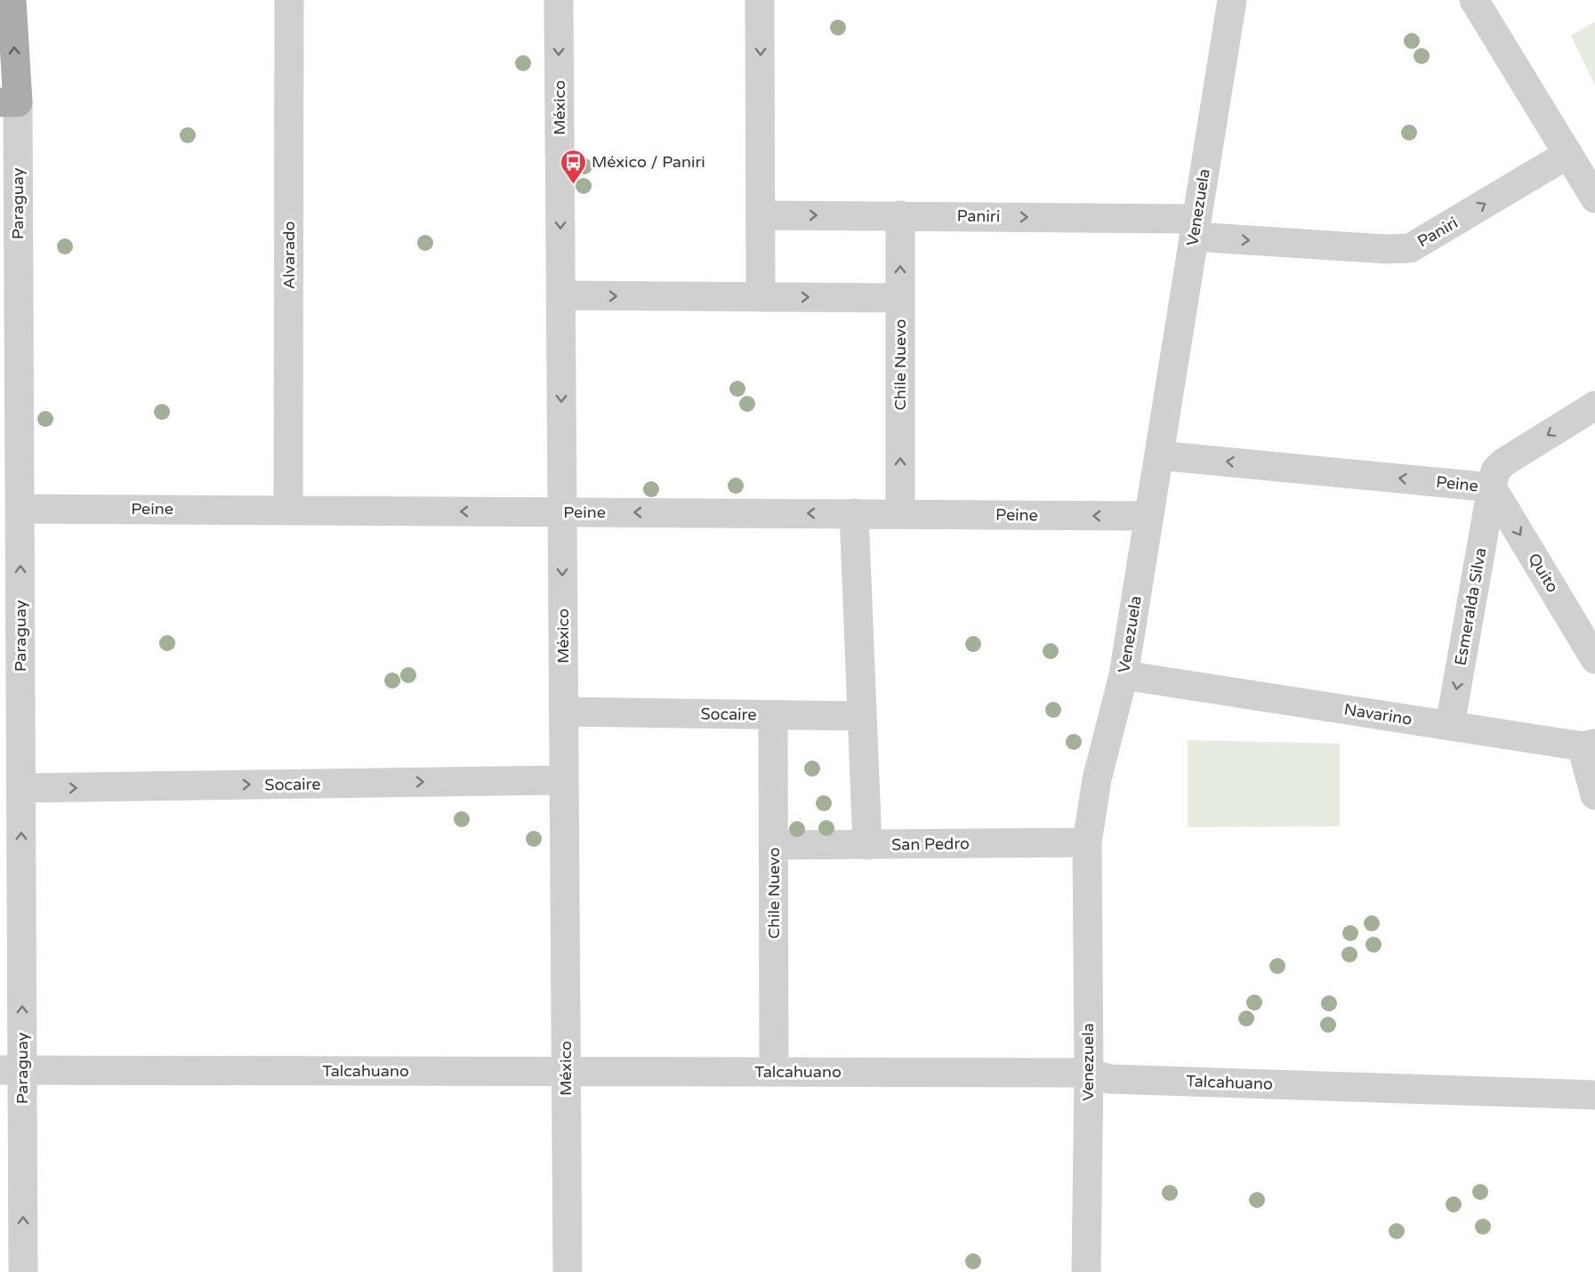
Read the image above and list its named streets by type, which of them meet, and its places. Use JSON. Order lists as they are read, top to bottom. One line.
{"streets":{"main road":["Paraguay"],"street":["México","Venezuela","Paniri","Alvarado","Chile Nuevo","Peine","Quito","Esmeralda Silva","Socaire","Navarino","San Pedro","Talcahuano"]},"crossings":[["México","Peine"],["México","Socaire"],["México","Talcahuano"],["Paraguay","Peine"],["Paraguay","Socaire"],["Paraguay","Talcahuano"],["Venezuela","Paniri"],["Venezuela","Peine"],["Venezuela","Navarino"],["Venezuela","San Pedro"],["Venezuela","Talcahuano"],["Paniri","Chile Nuevo"],["Alvarado","Peine"],["Chile Nuevo","Peine"],["Chile Nuevo","Socaire"],["Chile Nuevo","San Pedro"],["Chile Nuevo","Talcahuano"],["Peine","Quito"],["Peine","Esmeralda Silva"],["Quito","Esmeralda Silva"],["Esmeralda Silva","Navarino"]],"one_way":["Paraguay","Paniri","Chile Nuevo","Peine","Quito","Esmeralda Silva","Socaire"],"places":{"bus stop":["México / Paniri"]}}
